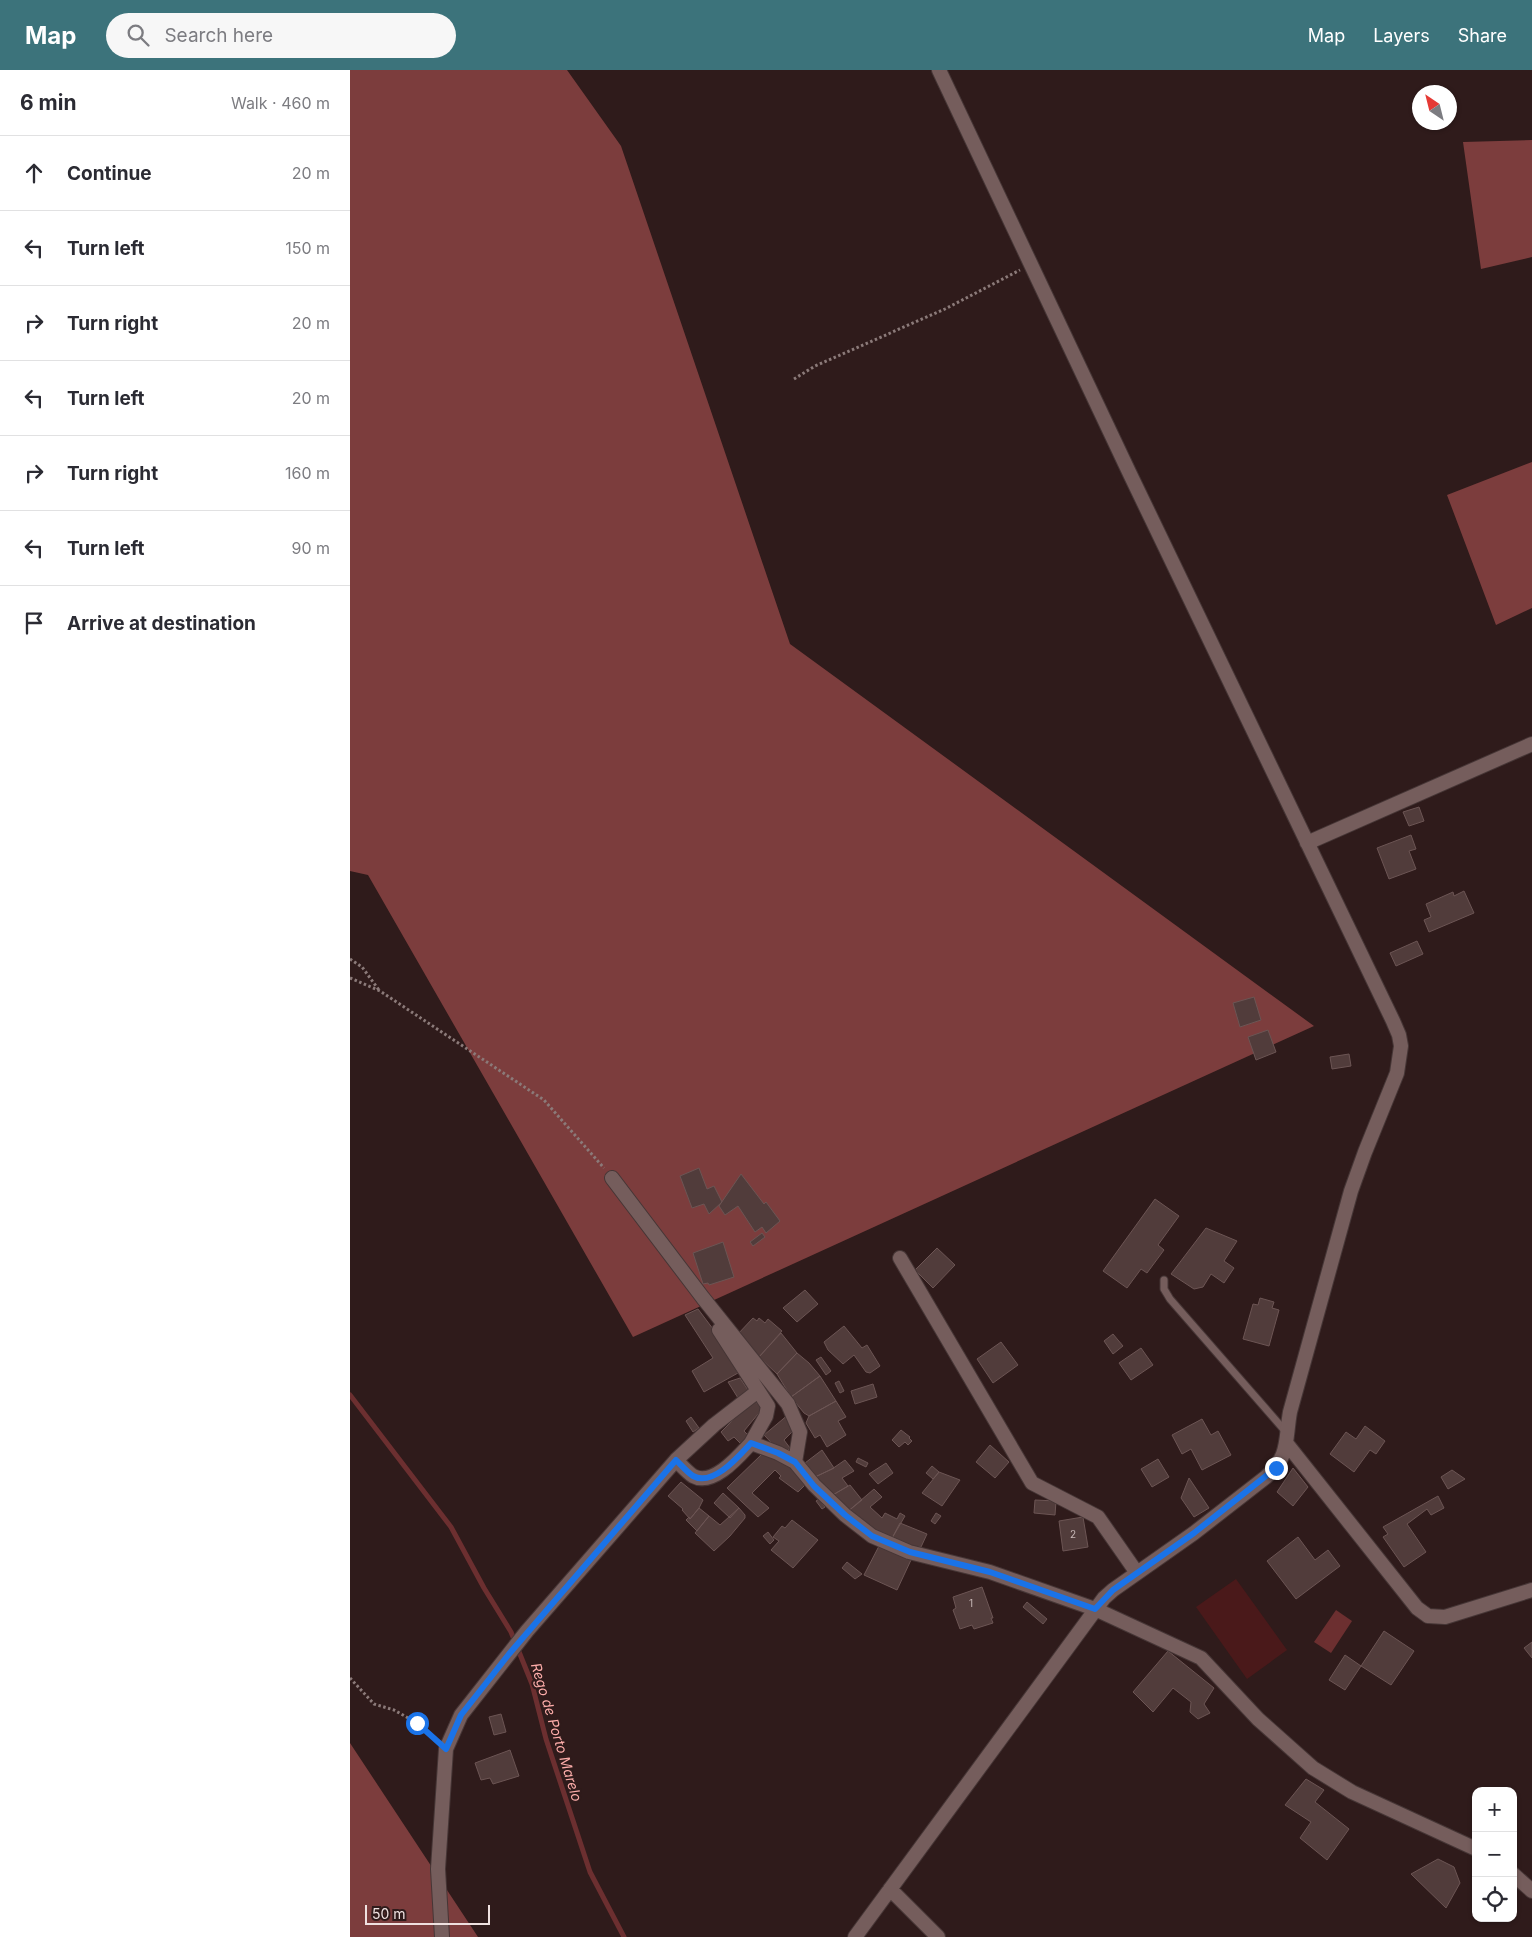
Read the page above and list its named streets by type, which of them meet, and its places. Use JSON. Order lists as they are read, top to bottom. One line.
{"water":["Rego de Porto Marelo"],"house_numbers":["2","1"],"scale_bar":"50 m","north":"top left","page":{"header":"Map","search":"Search here","nav":["Map","Layers","Share"],"heading":["6 min","Walk · 460 m"],"list":[["Continue","20 m"],["Turn left","150 m"],["Turn right","20 m"],["Turn left","20 m"],["Turn right","160 m"],["Turn left","90 m"],"Arrive at destination"],"map_buttons":["+","−"],"scale":"50 m"}}
